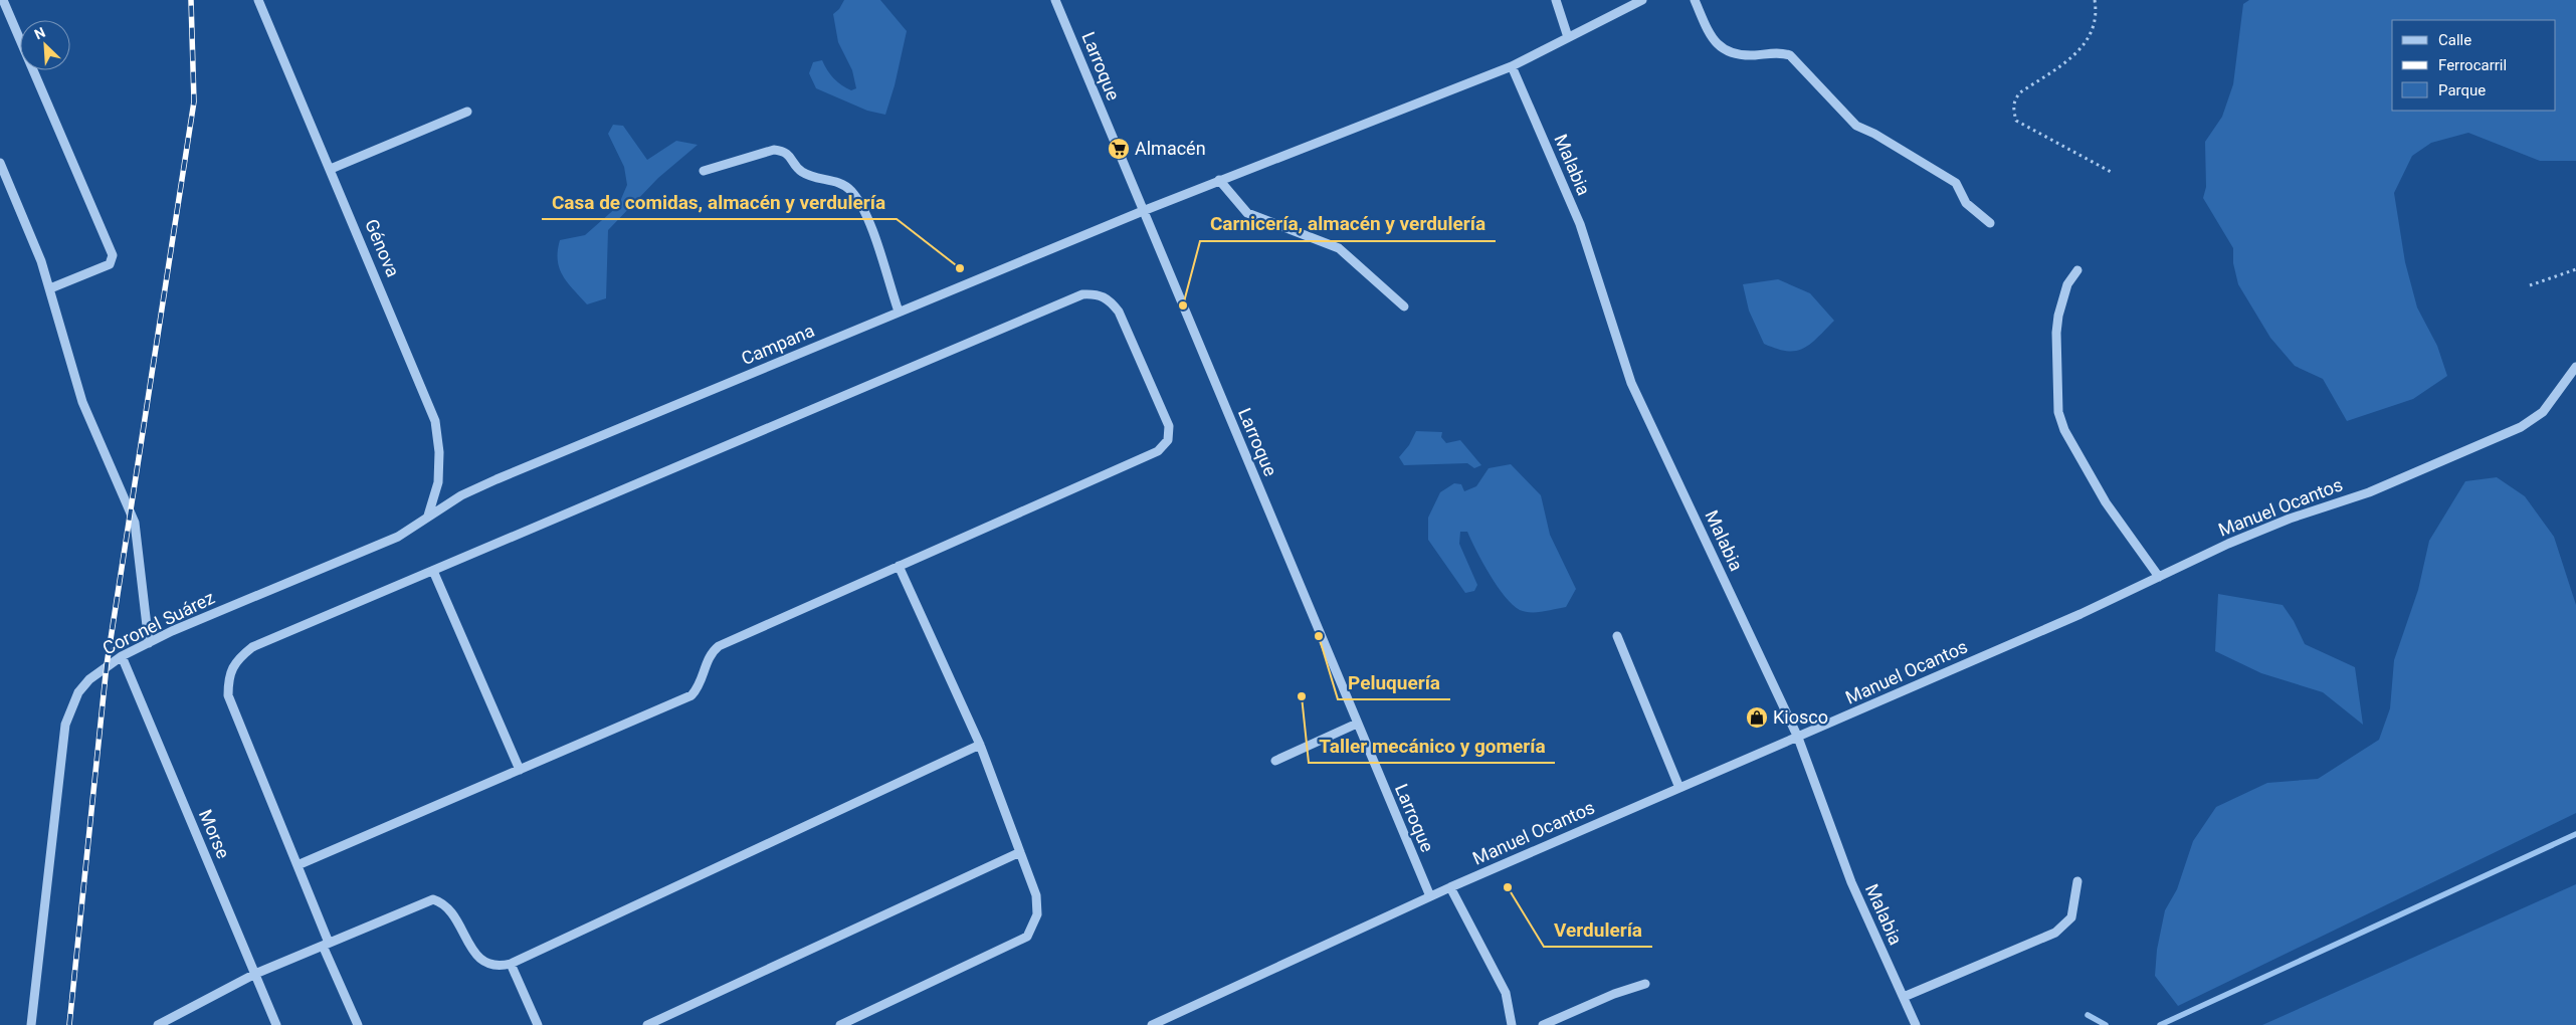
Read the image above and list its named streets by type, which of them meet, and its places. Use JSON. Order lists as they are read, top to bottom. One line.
{"streets":{"street":["Larroque","Malabia","Génova","Campana","Manuel Ocantos","Coronel Suárez","Morse"]},"crossings":[["Larroque","Campana"],["Larroque","Manuel Ocantos"],["Malabia","Campana"],["Malabia","Manuel Ocantos"],["Génova","Campana"],["Génova","Coronel Suárez"],["Campana","Coronel Suárez"],["Coronel Suárez","Morse"]],"places":{"supermarket":["Almacén"],"other":["Casa de comidas, almacén y verdulería","Carnicería, almacén y verdulería","Peluquería","Taller mecánico y gomería","Verdulería"],"shop":["Kiosco"]},"legend":["Calle","Ferrocarril","Parque"],"north":"top left"}
